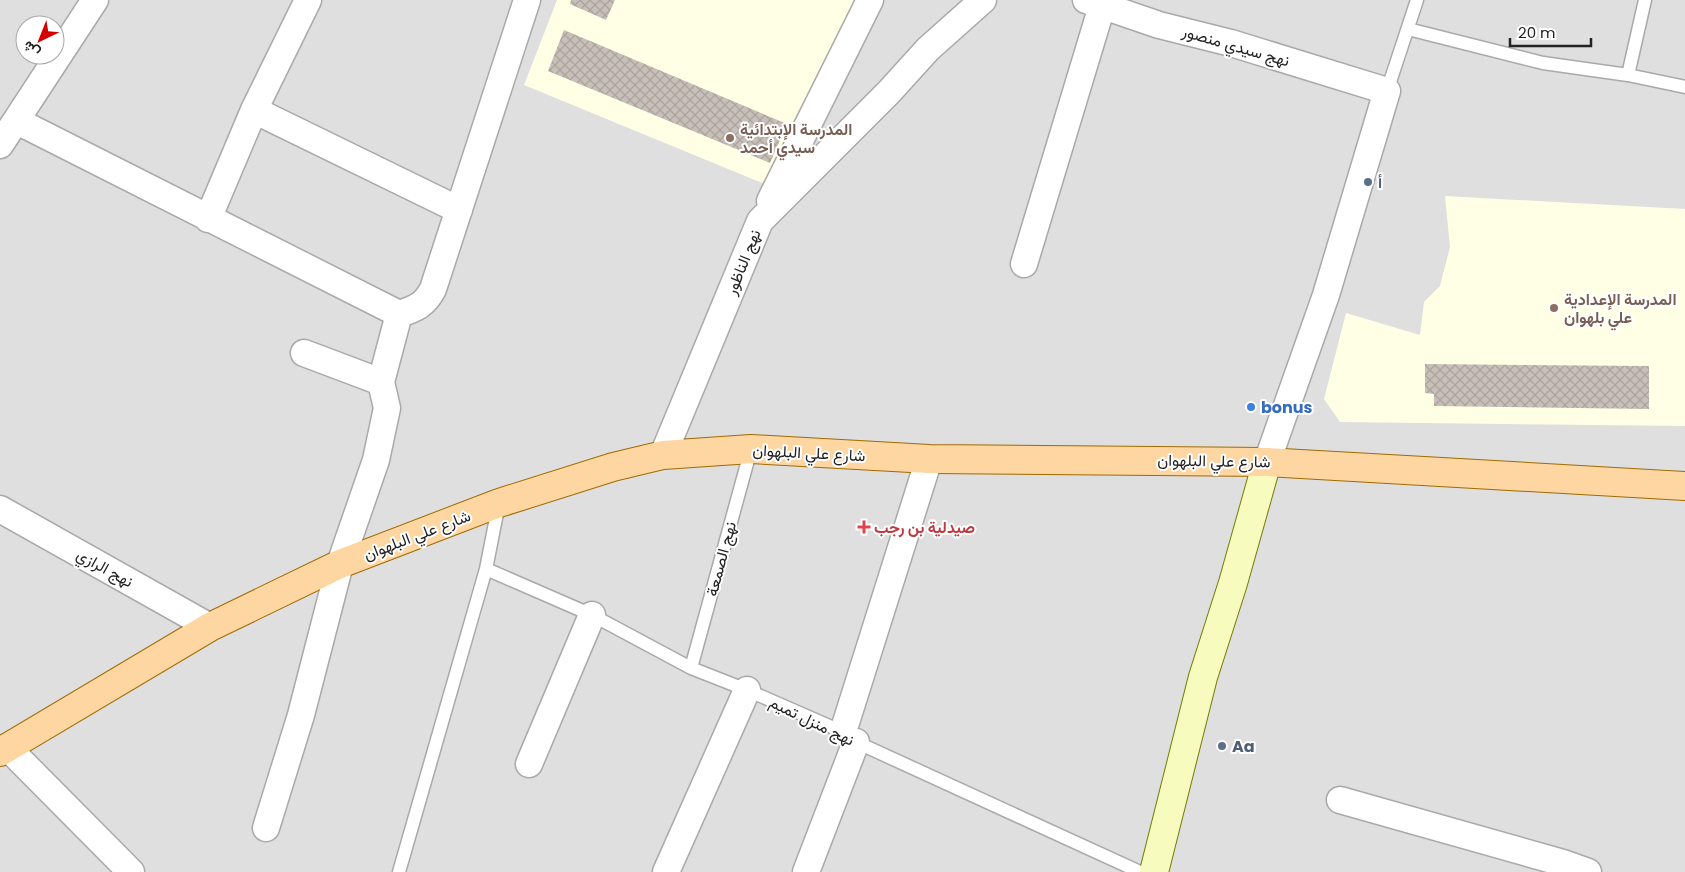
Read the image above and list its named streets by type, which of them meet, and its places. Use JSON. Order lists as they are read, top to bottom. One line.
{"streets":{"main road":["شارع علي البلهوان"],"street":["نهج سيدي منصور","نهج الناظور","نهج الرازي"],"lane":["نهج الصمعة","نهج منزل تميم"]},"crossings":[["نهج الناظور","شارع علي البلهوان"],["شارع علي البلهوان","نهج الصمعة"],["شارع علي البلهوان","نهج الرازي"],["نهج الصمعة","نهج منزل تميم"]],"places":{"other":["المدرسة الإبتدائية سيدي أحمد","أ","المدرسة الإعدادية علي بلهوان","bonus","Aa"],"health":["صيدلية بن رجب"]},"scale_bar":"20 m","north":"bottom left"}
